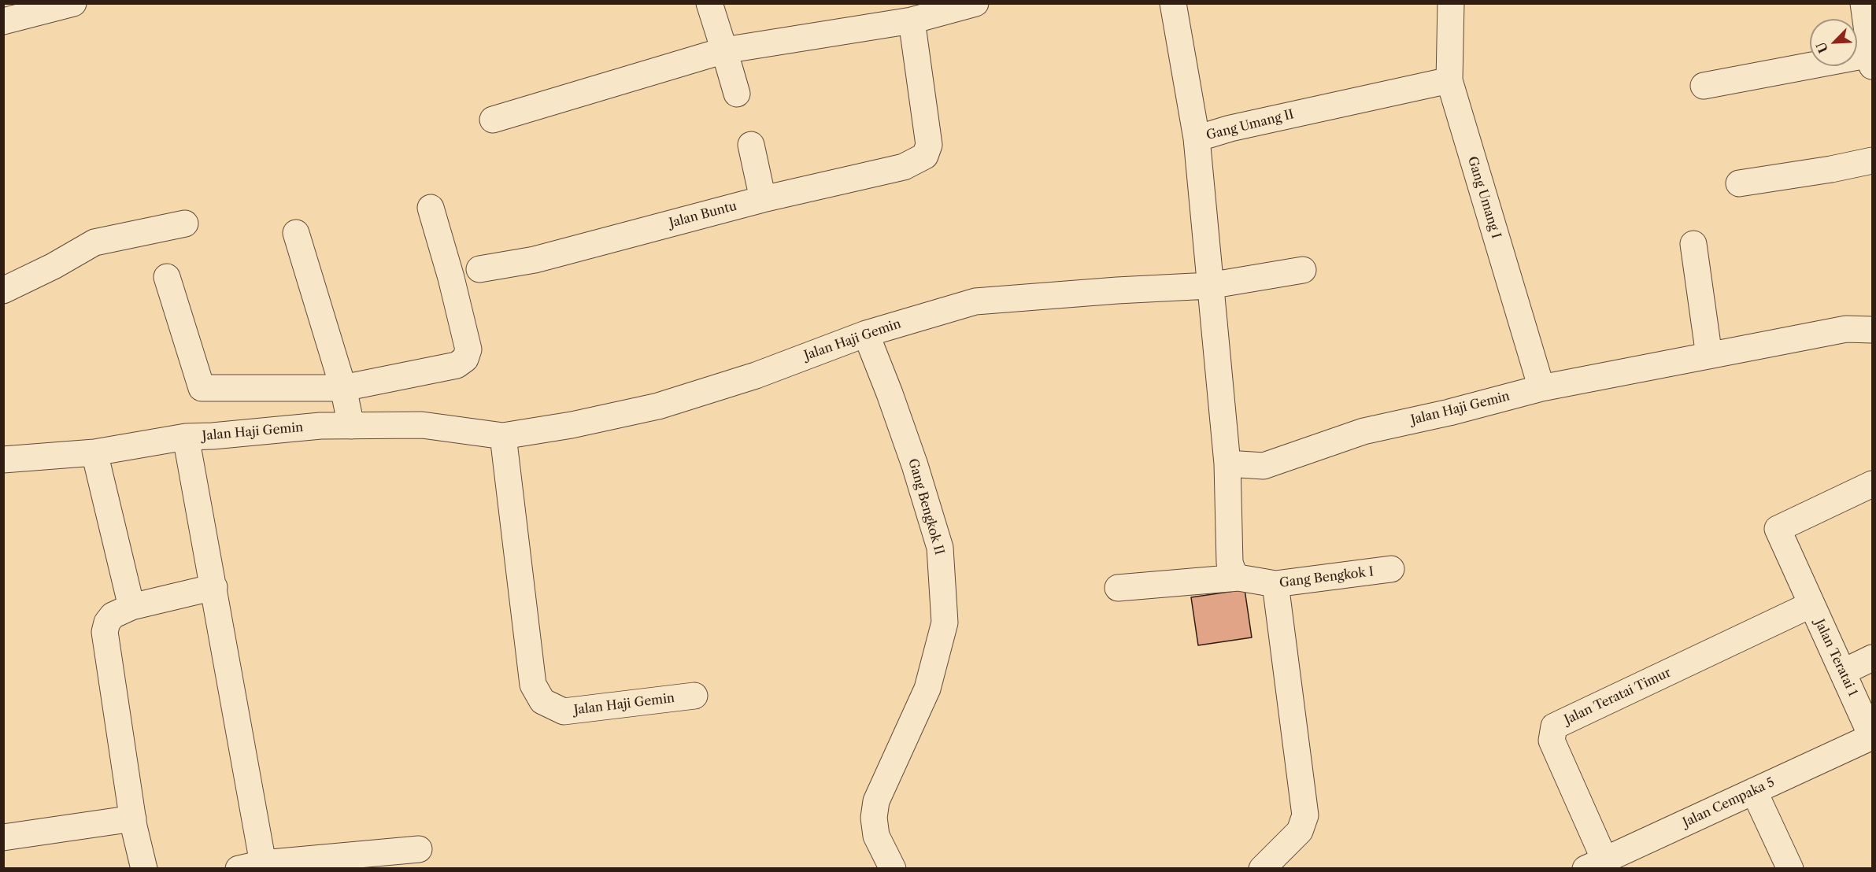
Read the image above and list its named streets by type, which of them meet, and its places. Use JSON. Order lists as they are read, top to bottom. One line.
{"streets":{"street":["Gang Umang II","Gang Umang I","Jalan Buntu","Jalan Haji Gemin","Gang Bengkok II","Gang Bengkok I","Jalan Teratai 1","Jalan Teratai Timur","Jalan Cempaka 5"]},"crossings":[["Gang Umang II","Gang Umang I"],["Gang Umang II","Jalan Haji Gemin"],["Gang Umang I","Jalan Haji Gemin"],["Jalan Haji Gemin","Gang Bengkok II"],["Jalan Teratai 1","Jalan Teratai Timur"],["Jalan Teratai 1","Jalan Cempaka 5"],["Jalan Teratai Timur","Jalan Cempaka 5"]],"north":"bottom left"}
